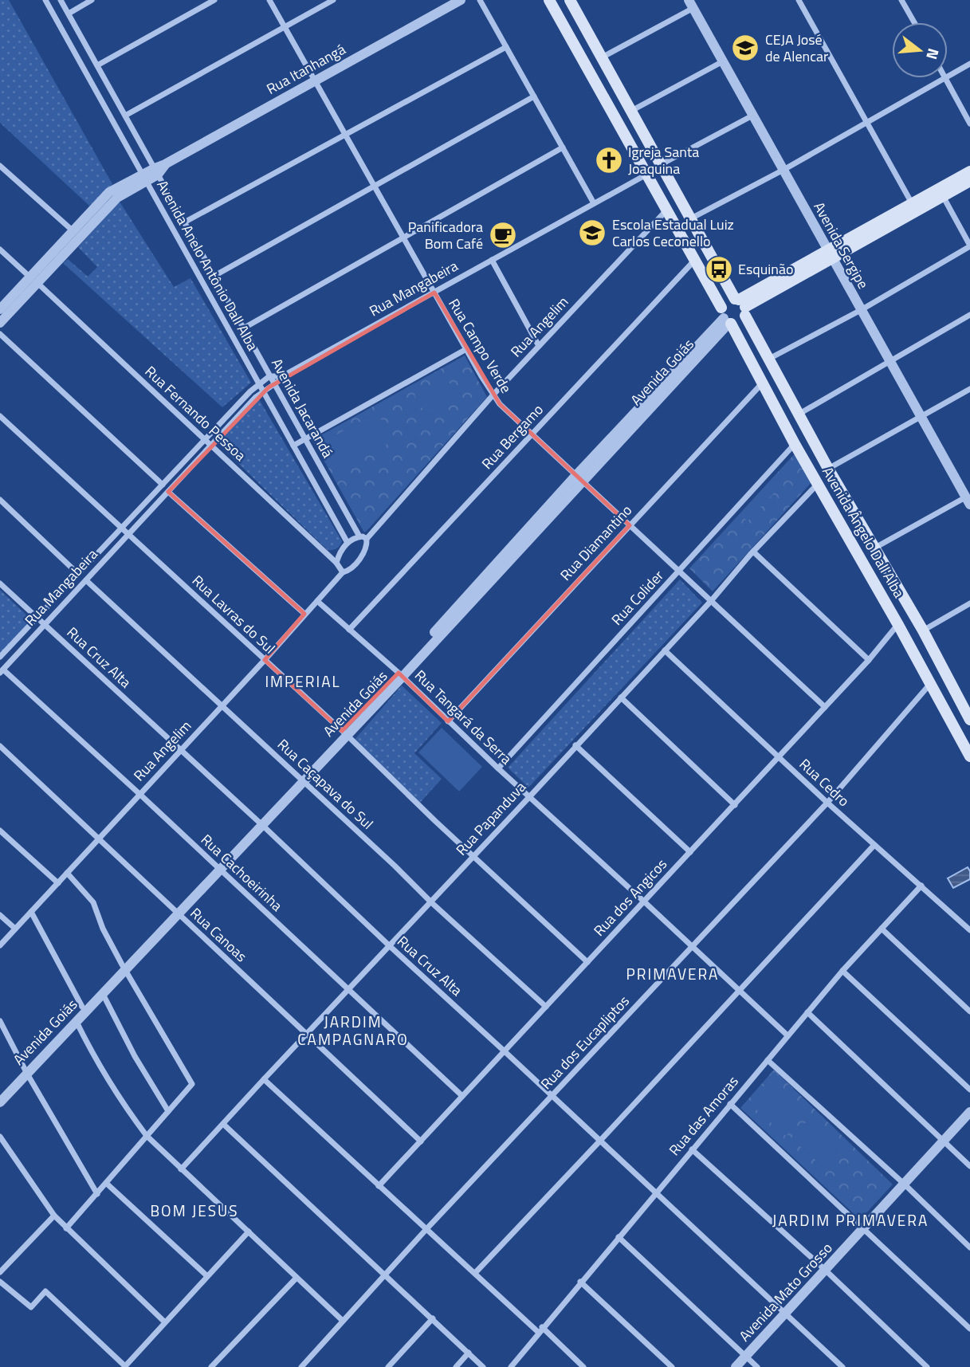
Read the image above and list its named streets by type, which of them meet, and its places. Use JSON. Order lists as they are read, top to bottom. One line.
{"streets":{"main road":["Avenida Ângelo Dall'Alba"],"street":["Rua Itanhangá","Avenida Sergipe","Avenida Anelo Antônio Dall Alba","Rua Mangabeira","Rua Angelim","Rua Campo Verde","Avenida Goiás","Avenida Jacarandá","Rua Fernando Pessoa","Rua Bergamo","Rua Diamantino","Rua Colider","Rua Lavras do Sul","Rua Cruz Alta","Rua Tangará da Serra","Rua Cedro","Rua Caçapava do Sul","Rua Papanduva","Rua Cachoeirinha","Rua dos Angicos","Rua Canoas","Rua dos Eucapliptos","Rua das Amoras","Avenida Mato Grosso"]},"crossings":[["Rua Itanhangá","Avenida Anelo Antônio Dall Alba"],["Rua Itanhangá","Rua Campo Verde"],["Rua Itanhangá","Avenida Jacarandá"],["Rua Itanhangá","Rua Fernando Pessoa"],["Avenida Anelo Antônio Dall Alba","Rua Mangabeira"],["Rua Mangabeira","Rua Campo Verde"],["Rua Mangabeira","Avenida Jacarandá"],["Rua Mangabeira","Rua Fernando Pessoa"],["Rua Mangabeira","Avenida Ângelo Dall'Alba"],["Rua Mangabeira","Rua Lavras do Sul"],["Rua Mangabeira","Rua Cruz Alta"],["Rua Mangabeira","Rua Caçapava do Sul"],["Rua Mangabeira","Rua Cachoeirinha"],["Rua Angelim","Rua Campo Verde"],["Rua Angelim","Rua Fernando Pessoa"],["Rua Angelim","Avenida Ângelo Dall'Alba"],["Rua Angelim","Rua Lavras do Sul"],["Rua Angelim","Rua Cruz Alta"],["Rua Angelim","Rua Tangará da Serra"],["Rua Angelim","Rua Caçapava do Sul"],["Rua Angelim","Rua Cachoeirinha"],["Rua Angelim","Rua Canoas"],["Rua Campo Verde","Avenida Goiás"],["Rua Campo Verde","Rua Bergamo"],["Rua Campo Verde","Rua Diamantino"],["Rua Campo Verde","Rua Colider"],["Rua Campo Verde","Rua Papanduva"],["Rua Campo Verde","Rua dos Angicos"],["Avenida Goiás","Avenida Ângelo Dall'Alba"],["Avenida Goiás","Rua Lavras do Sul"],["Avenida Goiás","Rua Cruz Alta"],["Avenida Goiás","Rua Tangará da Serra"],["Avenida Goiás","Rua Caçapava do Sul"],["Avenida Goiás","Rua Cachoeirinha"],["Avenida Goiás","Rua Canoas"],["Rua Bergamo","Avenida Ângelo Dall'Alba"],["Rua Bergamo","Rua Tangará da Serra"],["Avenida Ângelo Dall'Alba","Rua Diamantino"],["Avenida Ângelo Dall'Alba","Rua Colider"],["Avenida Ângelo Dall'Alba","Rua Papanduva"],["Avenida Ângelo Dall'Alba","Rua dos Angicos"],["Avenida Ângelo Dall'Alba","Rua dos Eucapliptos"],["Rua Diamantino","Rua Tangará da Serra"],["Rua Colider","Rua Tangará da Serra"],["Rua Lavras do Sul","Rua Papanduva"],["Rua Lavras do Sul","Rua dos Angicos"],["Rua Cruz Alta","Rua Papanduva"],["Rua Cruz Alta","Rua dos Angicos"],["Rua Cruz Alta","Rua dos Eucapliptos"],["Rua Cruz Alta","Rua das Amoras"],["Rua Cruz Alta","Avenida Mato Grosso"],["Rua Tangará da Serra","Rua Papanduva"],["Rua Tangará da Serra","Rua dos Angicos"],["Rua Tangará da Serra","Rua dos Eucapliptos"],["Rua Tangará da Serra","Rua das Amoras"],["Rua Cedro","Rua Papanduva"],["Rua Cedro","Rua dos Angicos"],["Rua Cedro","Rua dos Eucapliptos"],["Rua Cedro","Rua das Amoras"],["Rua Caçapava do Sul","Rua Papanduva"],["Rua Caçapava do Sul","Rua dos Angicos"],["Rua Papanduva","Rua Cachoeirinha"],["Rua Papanduva","Rua Canoas"],["Rua Cachoeirinha","Rua dos Angicos"],["Rua dos Angicos","Rua Canoas"]],"districts":["IMPERIAL","PRIMAVERA","JARDIM CAMPAGNARO","BOM JESUS","JARDIM PRIMAVERA"],"places":{"school or university":["CEJA José de Alencar","Escola Estadual Luiz Carlos Ceconello"],"church":["Igreja Santa Joaquina"],"cafe":["Panificadora Bom Café"],"bus stop":["Esquinão"]},"north":"right"}
